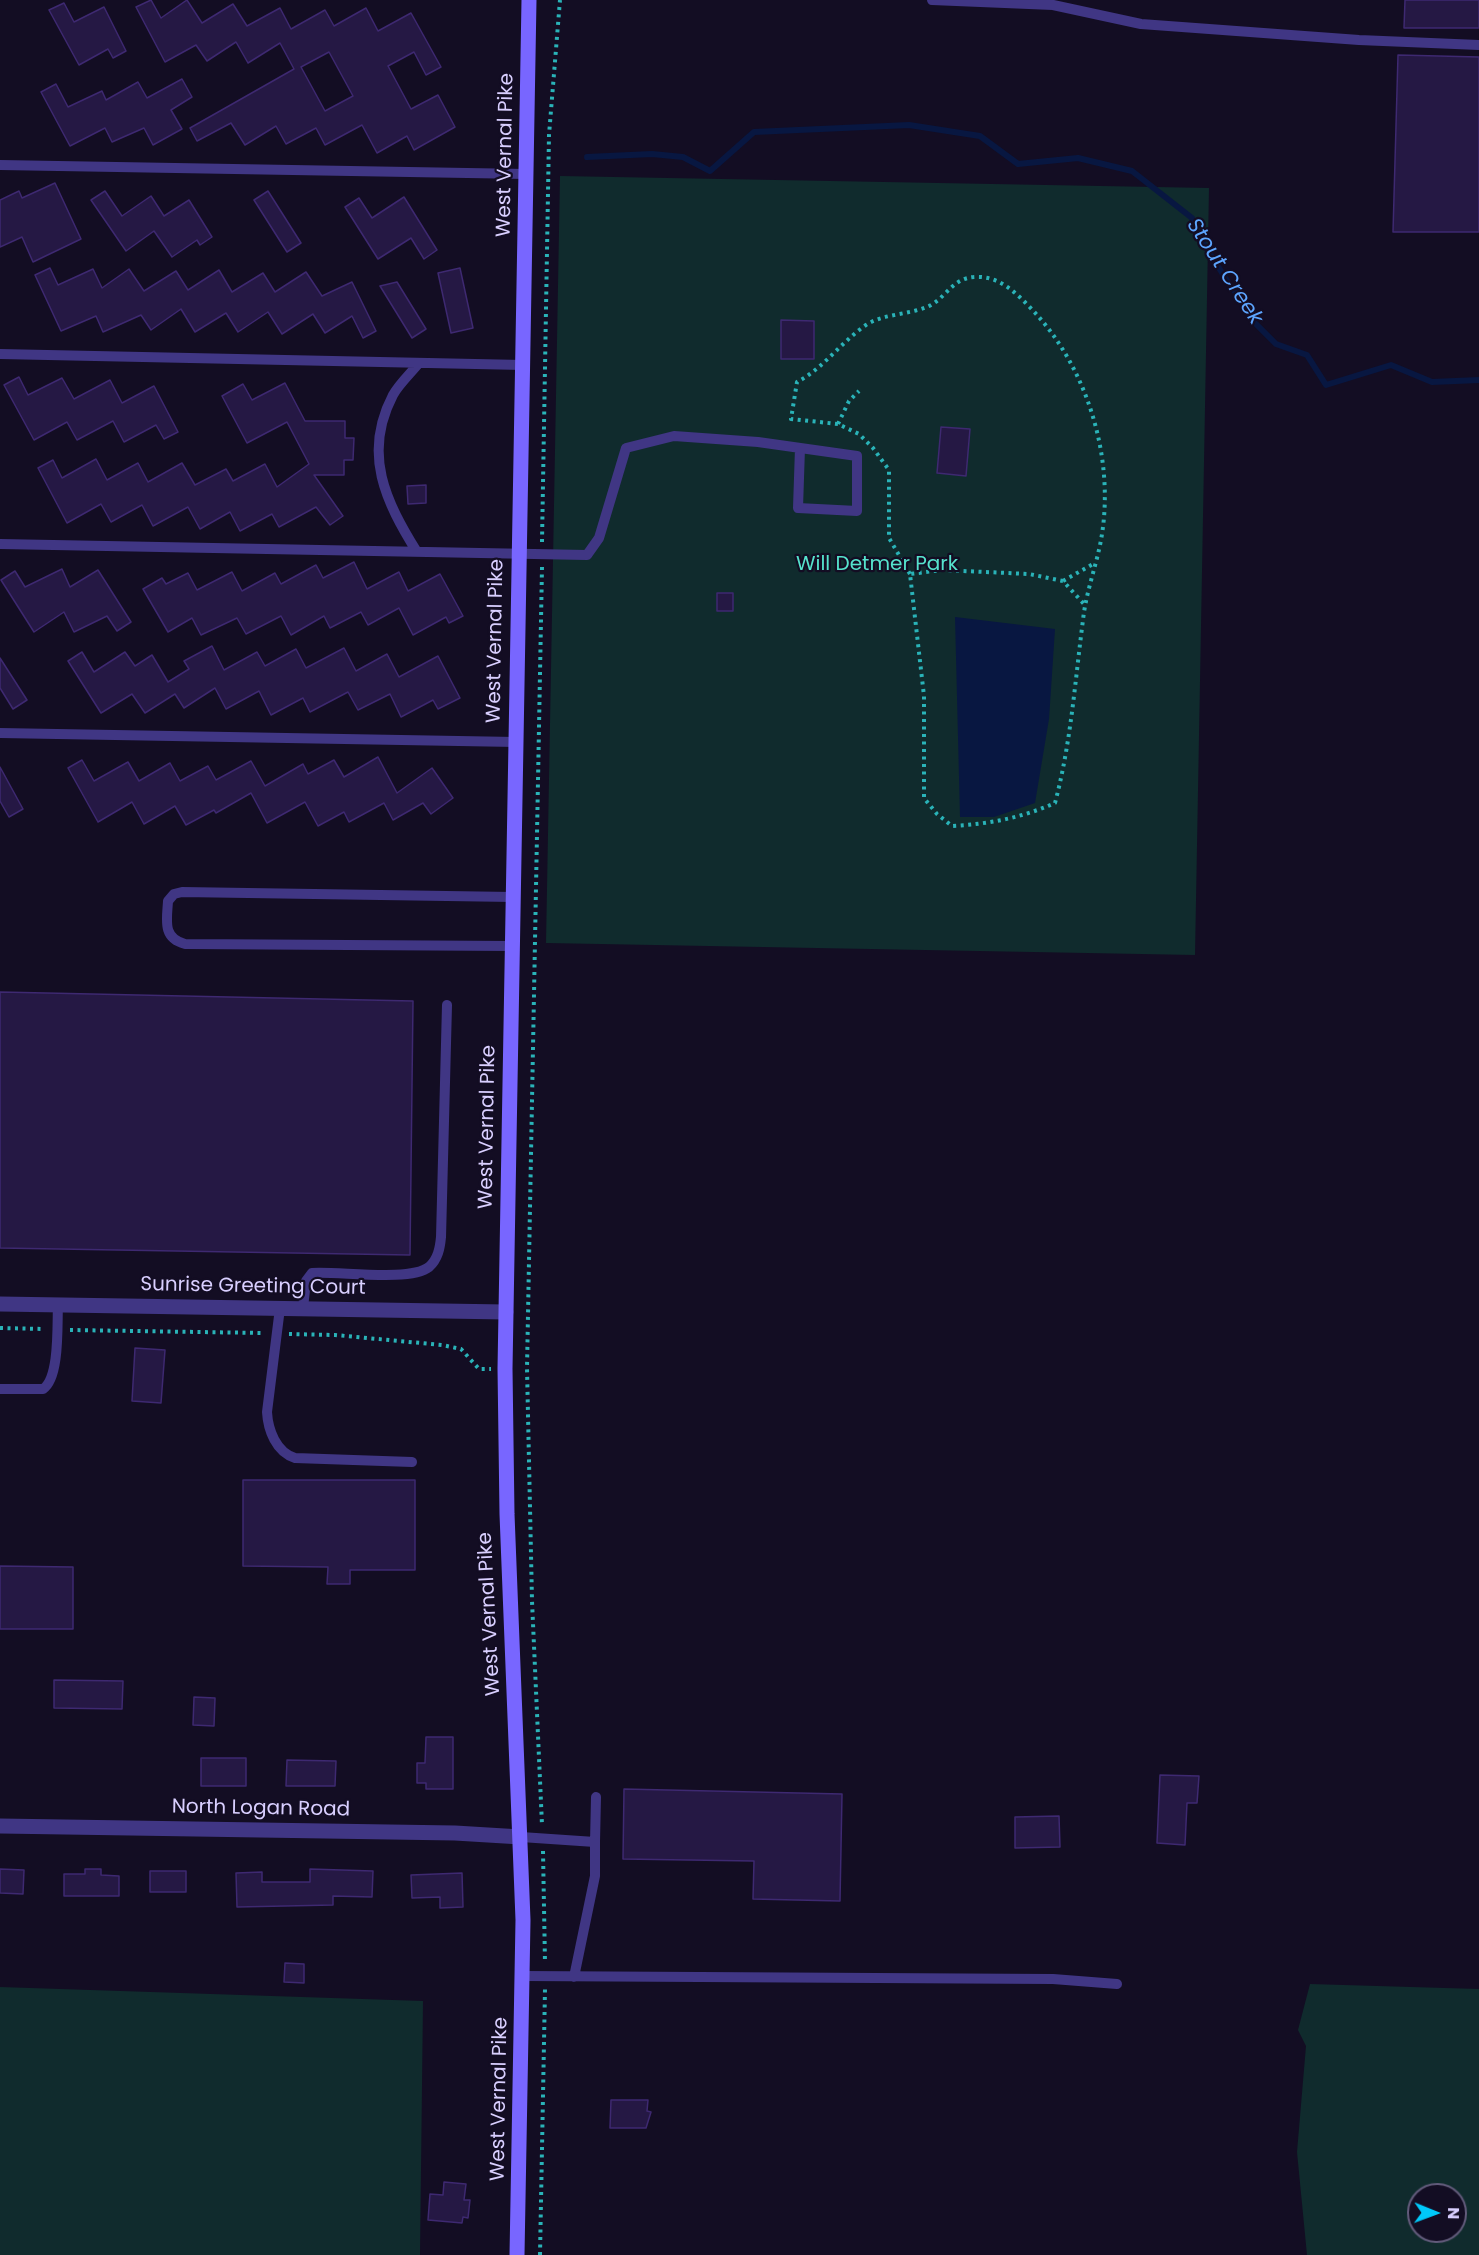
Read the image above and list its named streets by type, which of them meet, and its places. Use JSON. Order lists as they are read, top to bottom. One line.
{"streets":{"main road":["West Vernal Pike"],"street":["Sunrise Greeting Court","North Logan Road"]},"crossings":[["West Vernal Pike","Sunrise Greeting Court"],["West Vernal Pike","North Logan Road"]],"water":["Stout Creek"],"parks":["Will Detmer Park"],"north":"right"}
